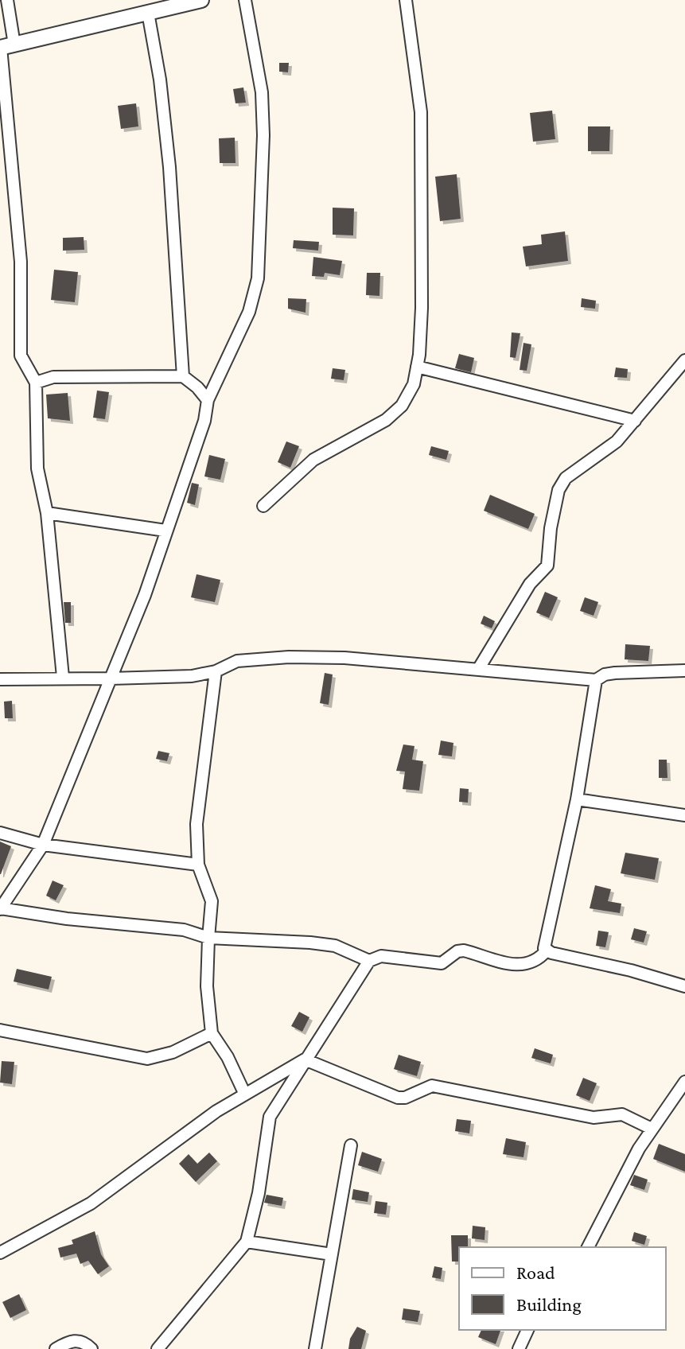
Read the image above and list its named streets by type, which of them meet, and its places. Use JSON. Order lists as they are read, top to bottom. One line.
{"legend":["Road","Building"]}
